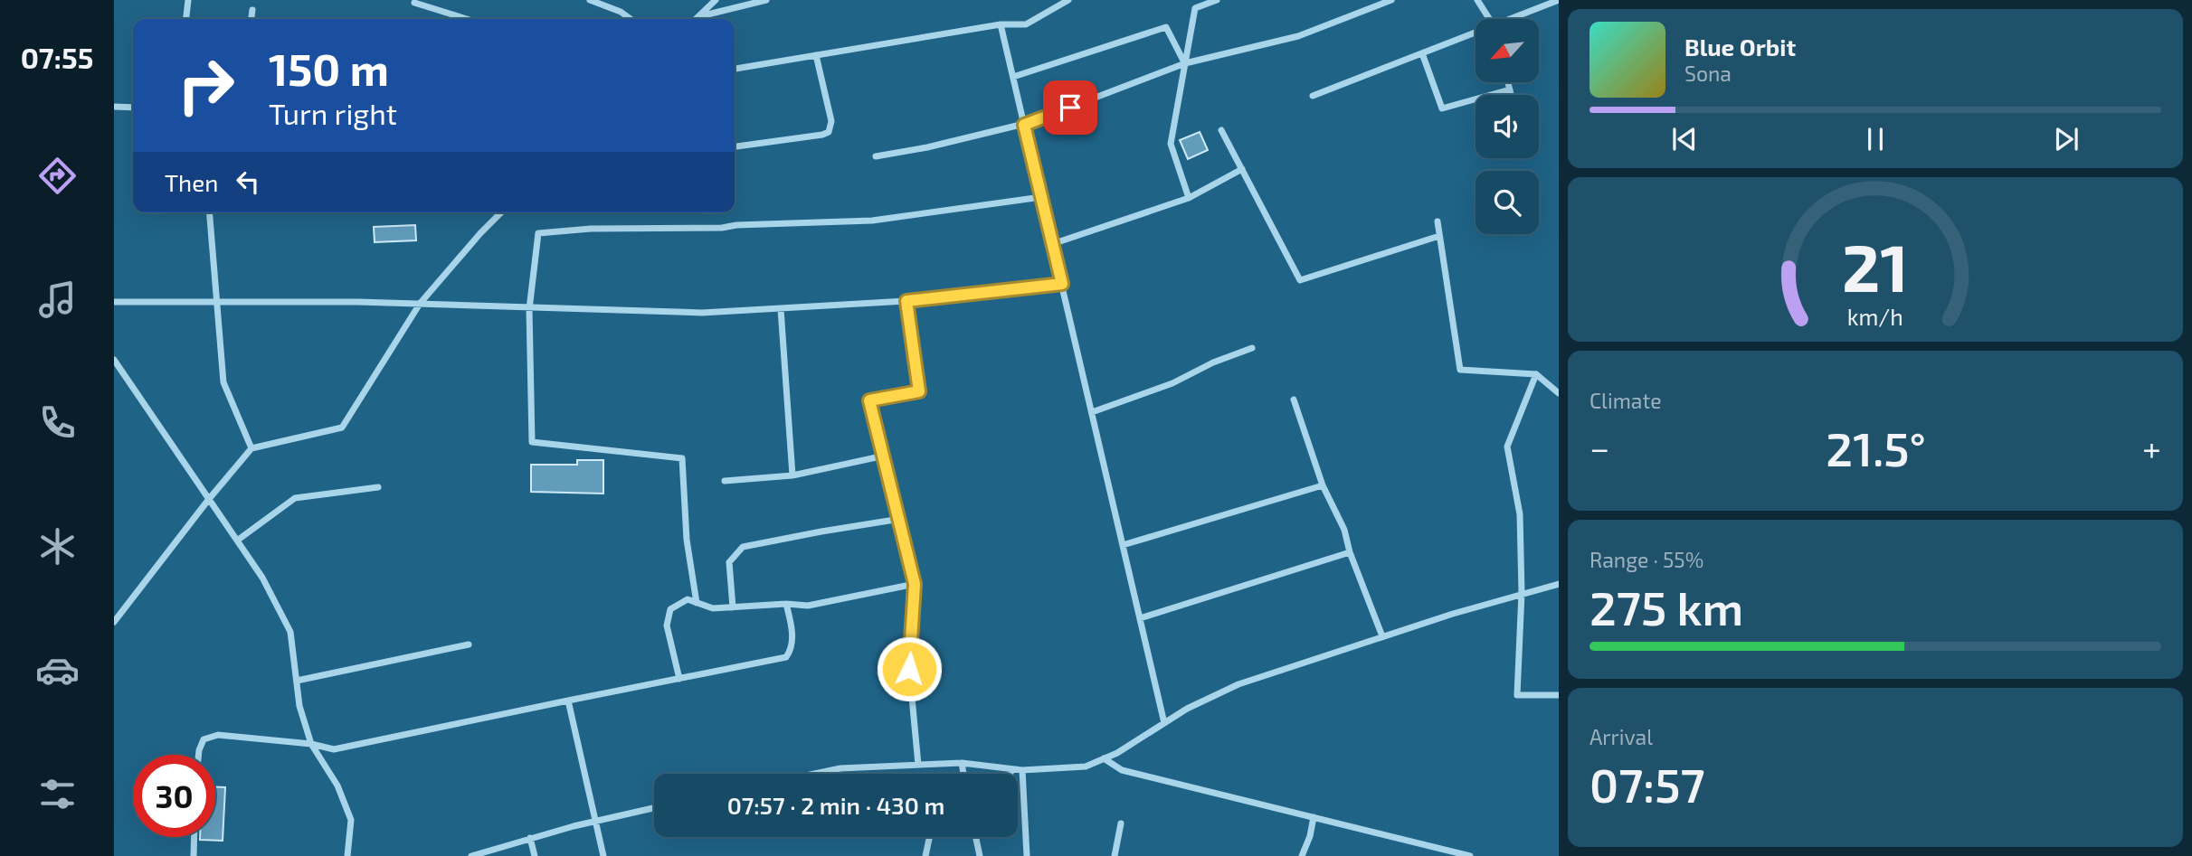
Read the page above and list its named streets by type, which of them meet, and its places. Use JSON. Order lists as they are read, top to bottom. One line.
{"north":"bottom left","page":{"tabs":"07:55","turn":["150 m","Turn right"],"song":["Blue Orbit","Sona"],"then":"Then","tile":["Climate",["Range · 55%","275 km"],["Arrival","07:57"]],"heat":["−","21.5°","+"],"limit":"30","trip":"07:57 · 2 min · 430 m","gauge":["21","km/h"]}}
